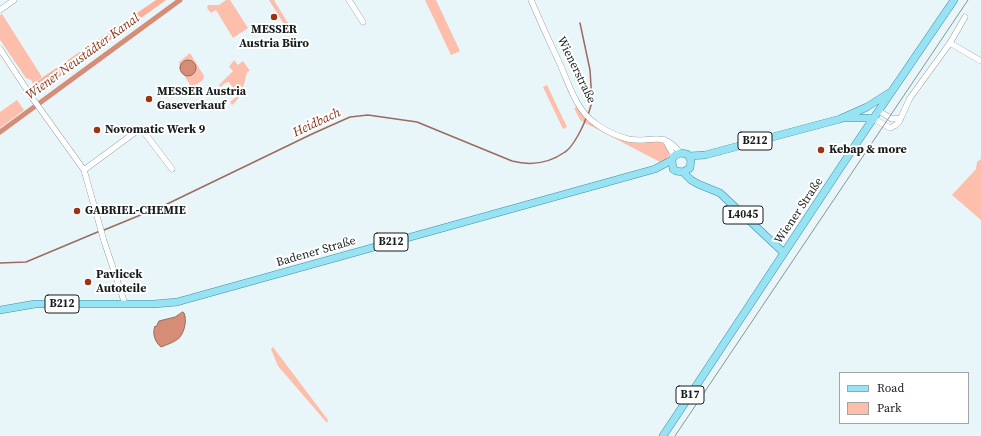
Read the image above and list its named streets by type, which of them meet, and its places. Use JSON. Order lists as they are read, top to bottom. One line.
{"streets":{"main road":["B212","Wiener Straße","L4045","Badener Straße","B17"],"street":["Wienerstraße"]},"crossings":[["Wienerstraße","B212"],["Wienerstraße","L4045"],["Wienerstraße","Badener Straße"],["B212","Wiener Straße"],["B212","L4045"],["B212","Badener Straße"],["Wiener Straße","L4045"],["L4045","Badener Straße"]],"water":["Wiener Neustädter Kanal","Heidbach"],"places":["MESSER Austria Büro","MESSER Austria Gaseverkauf","Novomatic Werk 9","Kebap & more","GABRIEL-CHEMIE","Pavlicek Autoteile"],"legend":["Road","Park"]}
